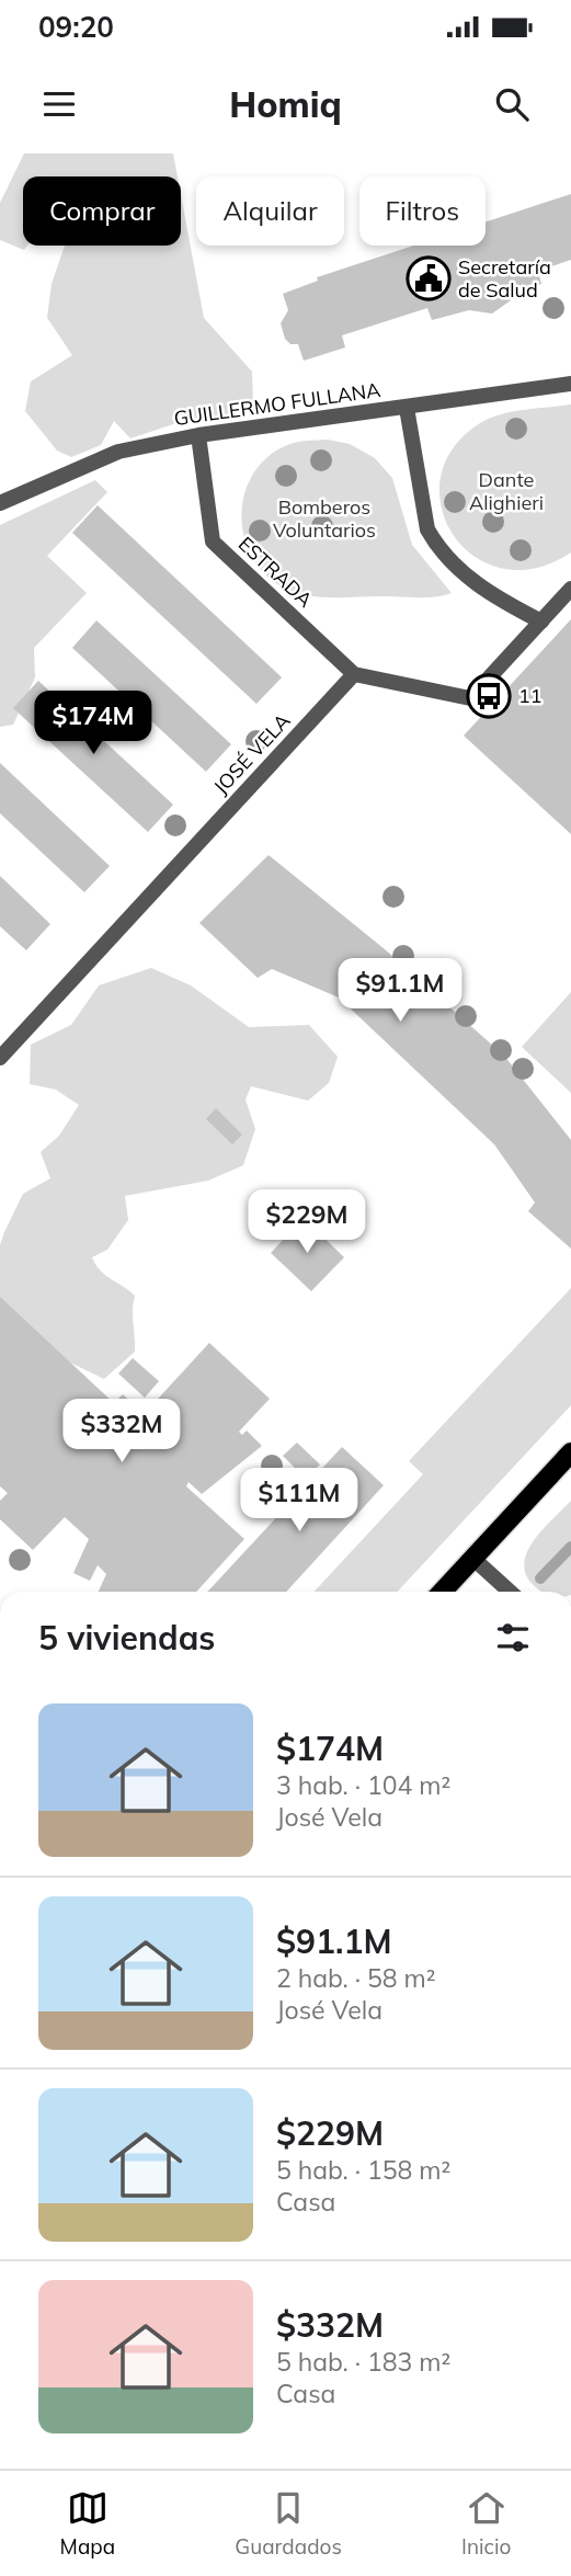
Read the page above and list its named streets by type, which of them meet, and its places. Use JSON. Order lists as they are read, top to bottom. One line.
{"streets":{"street":["GUILLERMO FULLANA","ESTRADA","JOSÉ VELA"]},"crossings":[["GUILLERMO FULLANA","ESTRADA"],["ESTRADA","JOSÉ VELA"]],"parks":["Dante Alighieri","Bomberos Voluntarios"],"places":{"public building":["Secretaría de Salud"],"bus stop":["11"]},"page":{"status":"09:20","header":"Homiq","chip":["Comprar","Alquilar","Filtros"],"price":["$174M","$91.1M","$229M","$332M","$111M"],"heading":"5 viviendas","list":[{"name":"$174M","note":"3 hab. · 104 m² · José Vela"},{"name":"$91.1M","note":"2 hab. · 58 m² · José Vela"},{"name":"$229M","note":"5 hab. · 158 m² · Casa"},{"name":"$332M","note":"5 hab. · 183 m² · Casa"}],"tabs":["Mapa","Guardados","Inicio"]}}
